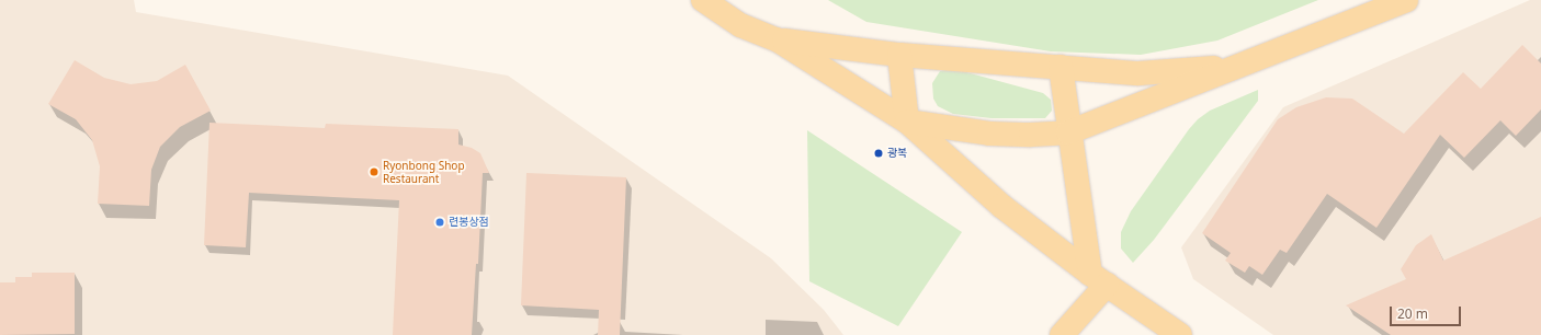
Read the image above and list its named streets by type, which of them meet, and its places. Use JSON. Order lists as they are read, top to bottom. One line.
{"places":["광복","Ryonbong Shop Restaurant","련봉상점"],"scale_bar":"20 m"}
